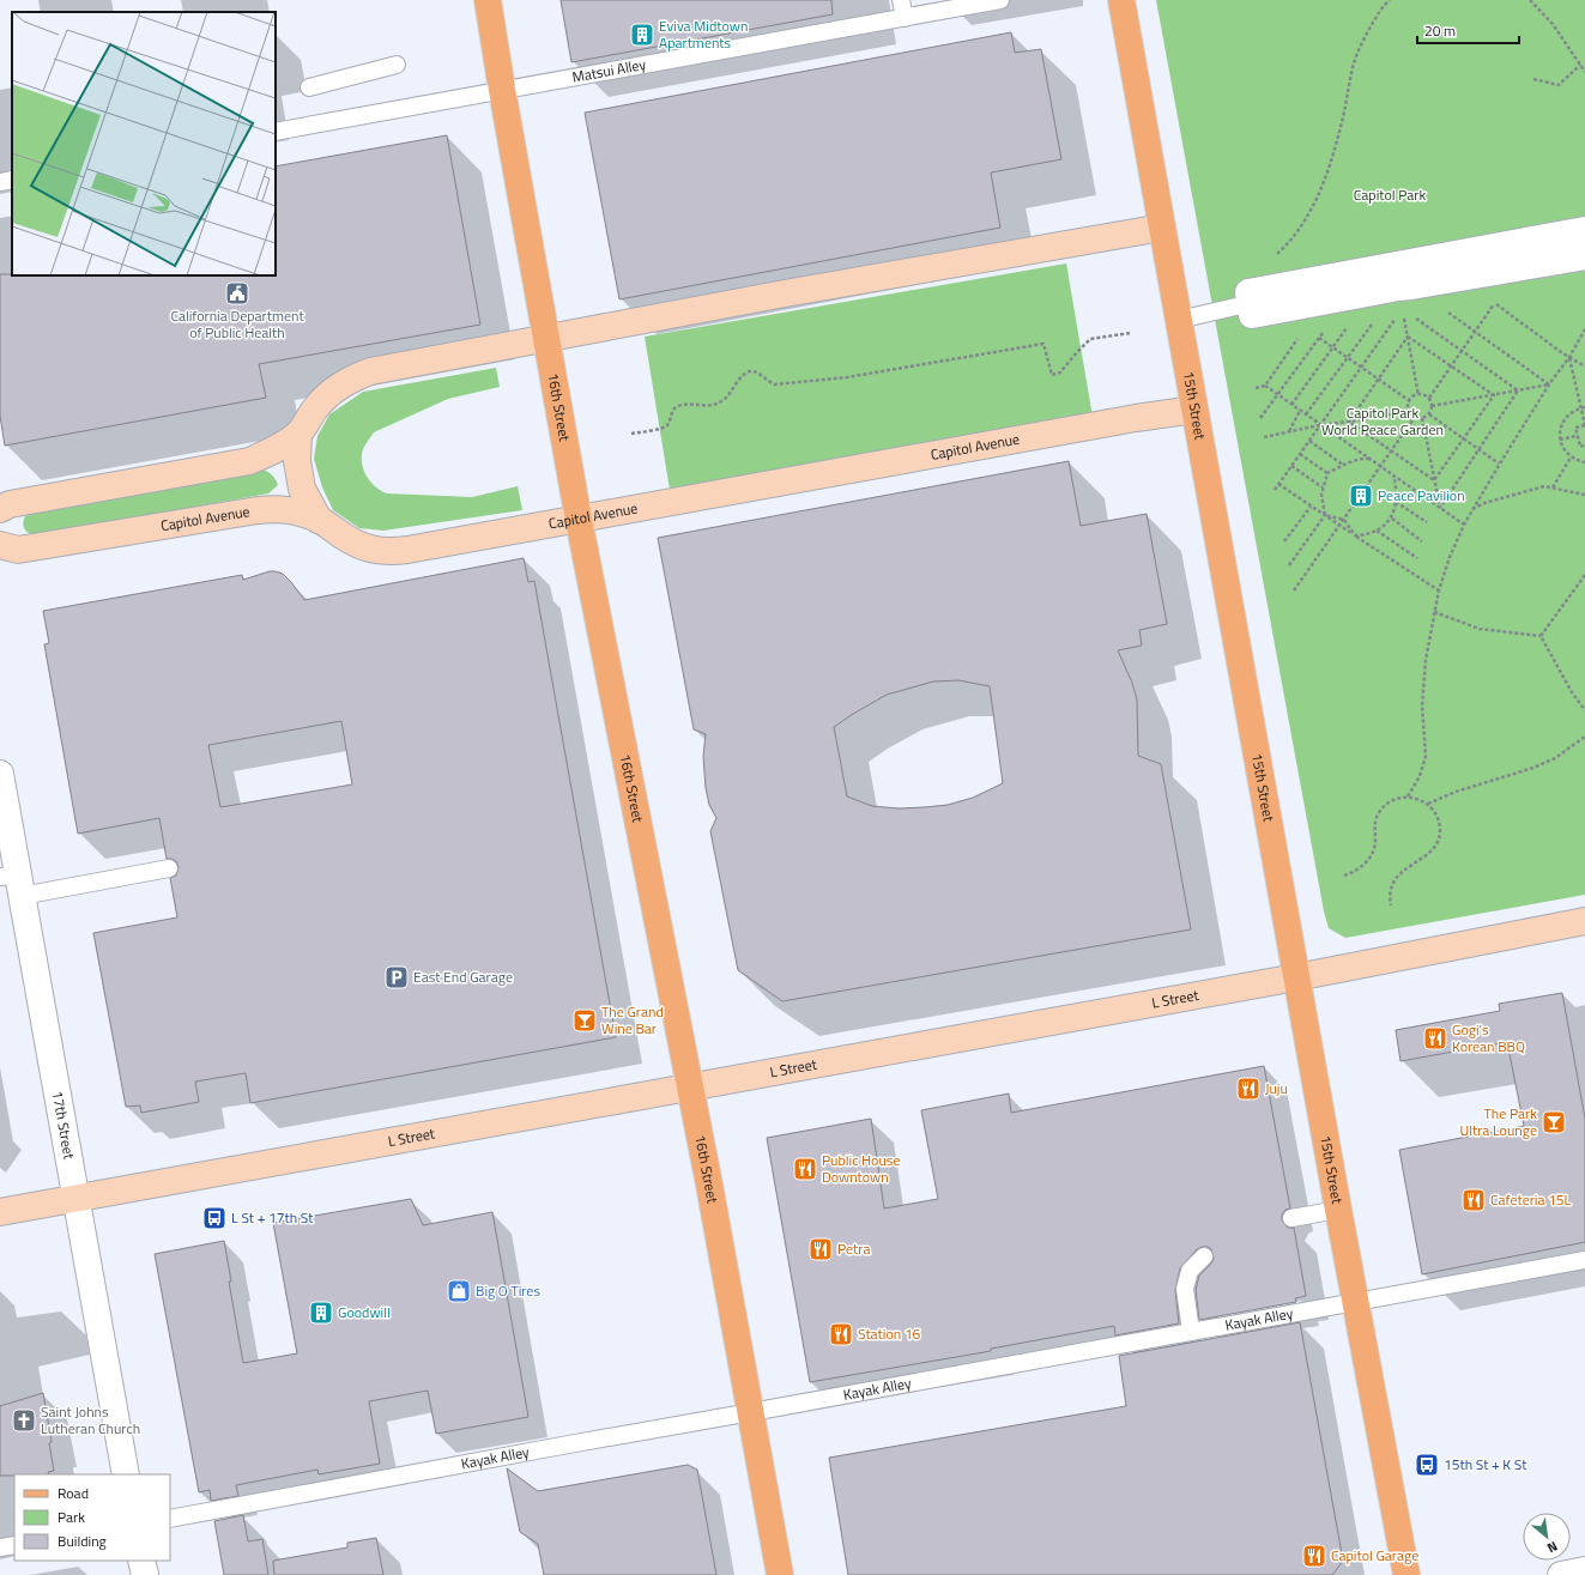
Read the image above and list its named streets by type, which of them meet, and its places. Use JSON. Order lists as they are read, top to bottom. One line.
{"streets":{"main road":["15th Street","16th Street"],"street":["Capitol Avenue","L Street","17th Street"],"lane":["Matsui Alley","Kayak Alley"]},"crossings":[["Matsui Alley","16th Street"],["15th Street","Capitol Avenue"],["15th Street","L Street"],["15th Street","Kayak Alley"],["16th Street","Capitol Avenue"],["16th Street","L Street"],["16th Street","Kayak Alley"],["L Street","17th Street"]],"parks":["Capitol Park","Capitol Park World Peace Garden"],"places":{"building":["Eviva Midtown Apartments","Peace Pavilion","Goodwill"],"public building":["California Department of Public Health"],"parking":["East End Garage"],"bar":["The Grand Wine Bar","The Park Ultra Lounge"],"restaurant":["Gogi's Korean BBQ","Juju","Public House Downtown","Cafeteria 15L","Petra","Station 16","Capitol Garage"],"bus stop":["L St + 17th St","15th St + K St"],"shop":["Big O Tires"],"church":["Saint Johns Lutheran Church"]},"legend":["Road","Park","Building"],"scale_bar":"20 m","north":"bottom right"}
